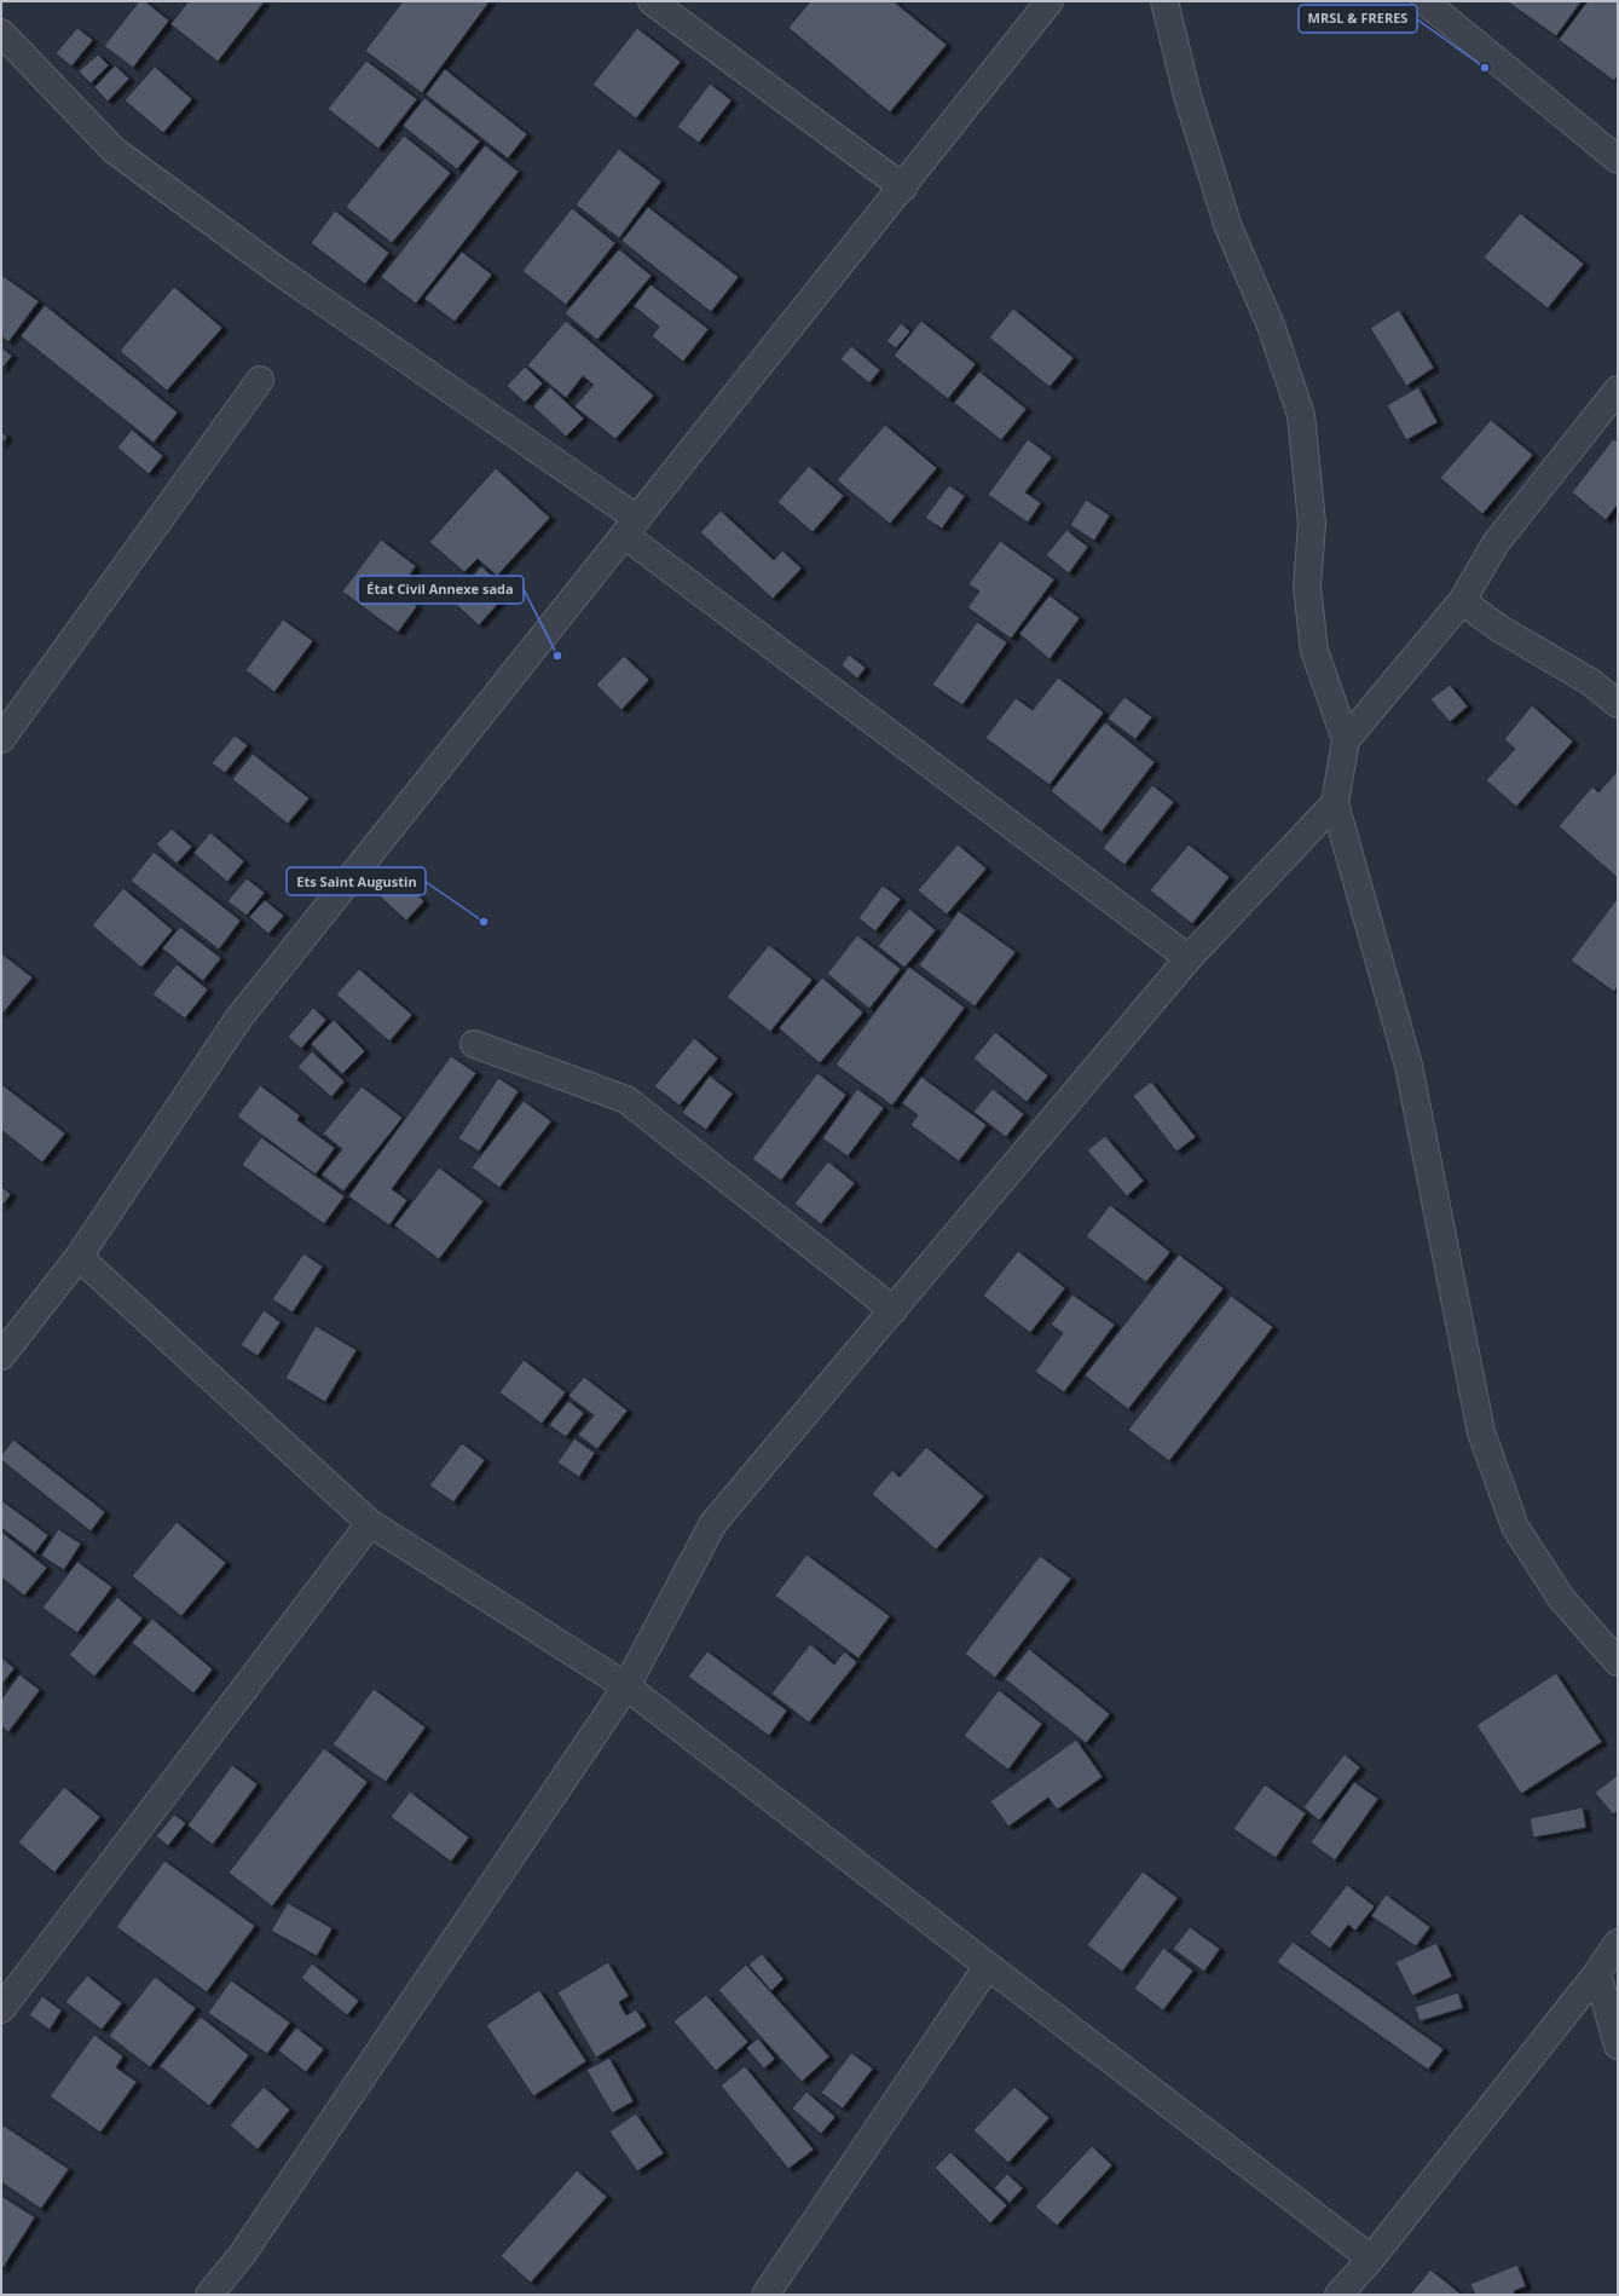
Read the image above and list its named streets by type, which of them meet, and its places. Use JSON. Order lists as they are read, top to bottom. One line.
{"places":["MRSL & FRERES","État Civil Annexe sada","Ets Saint Augustin"]}
